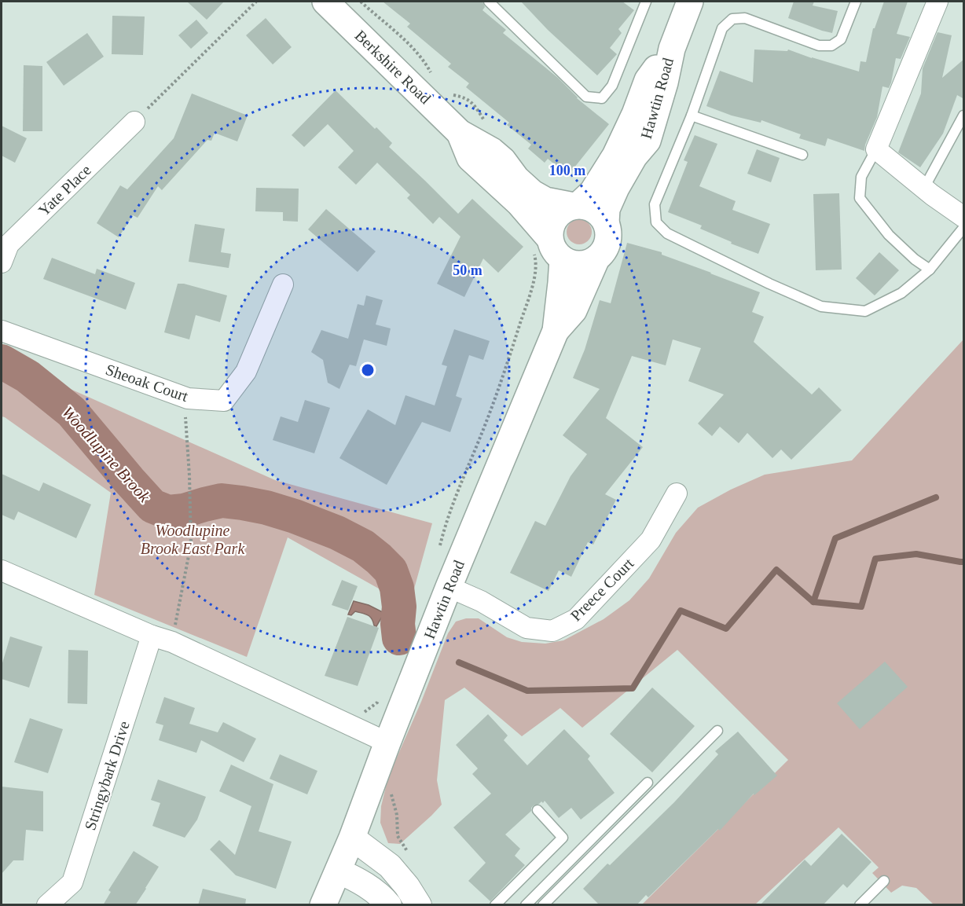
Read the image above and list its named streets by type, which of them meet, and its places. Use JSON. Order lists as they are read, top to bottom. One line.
{"streets":{"main road":["Berkshire Road","Hawtin Road"],"street":["Yate Place","Sheoak Court","Preece Court","Stringybark Drive"]},"crossings":[["Berkshire Road","Hawtin Road"],["Hawtin Road","Preece Court"]],"water":["Woodlupine Brook"],"parks":["Woodlupine Brook East Park"],"rings":["100 m","50 m"]}
